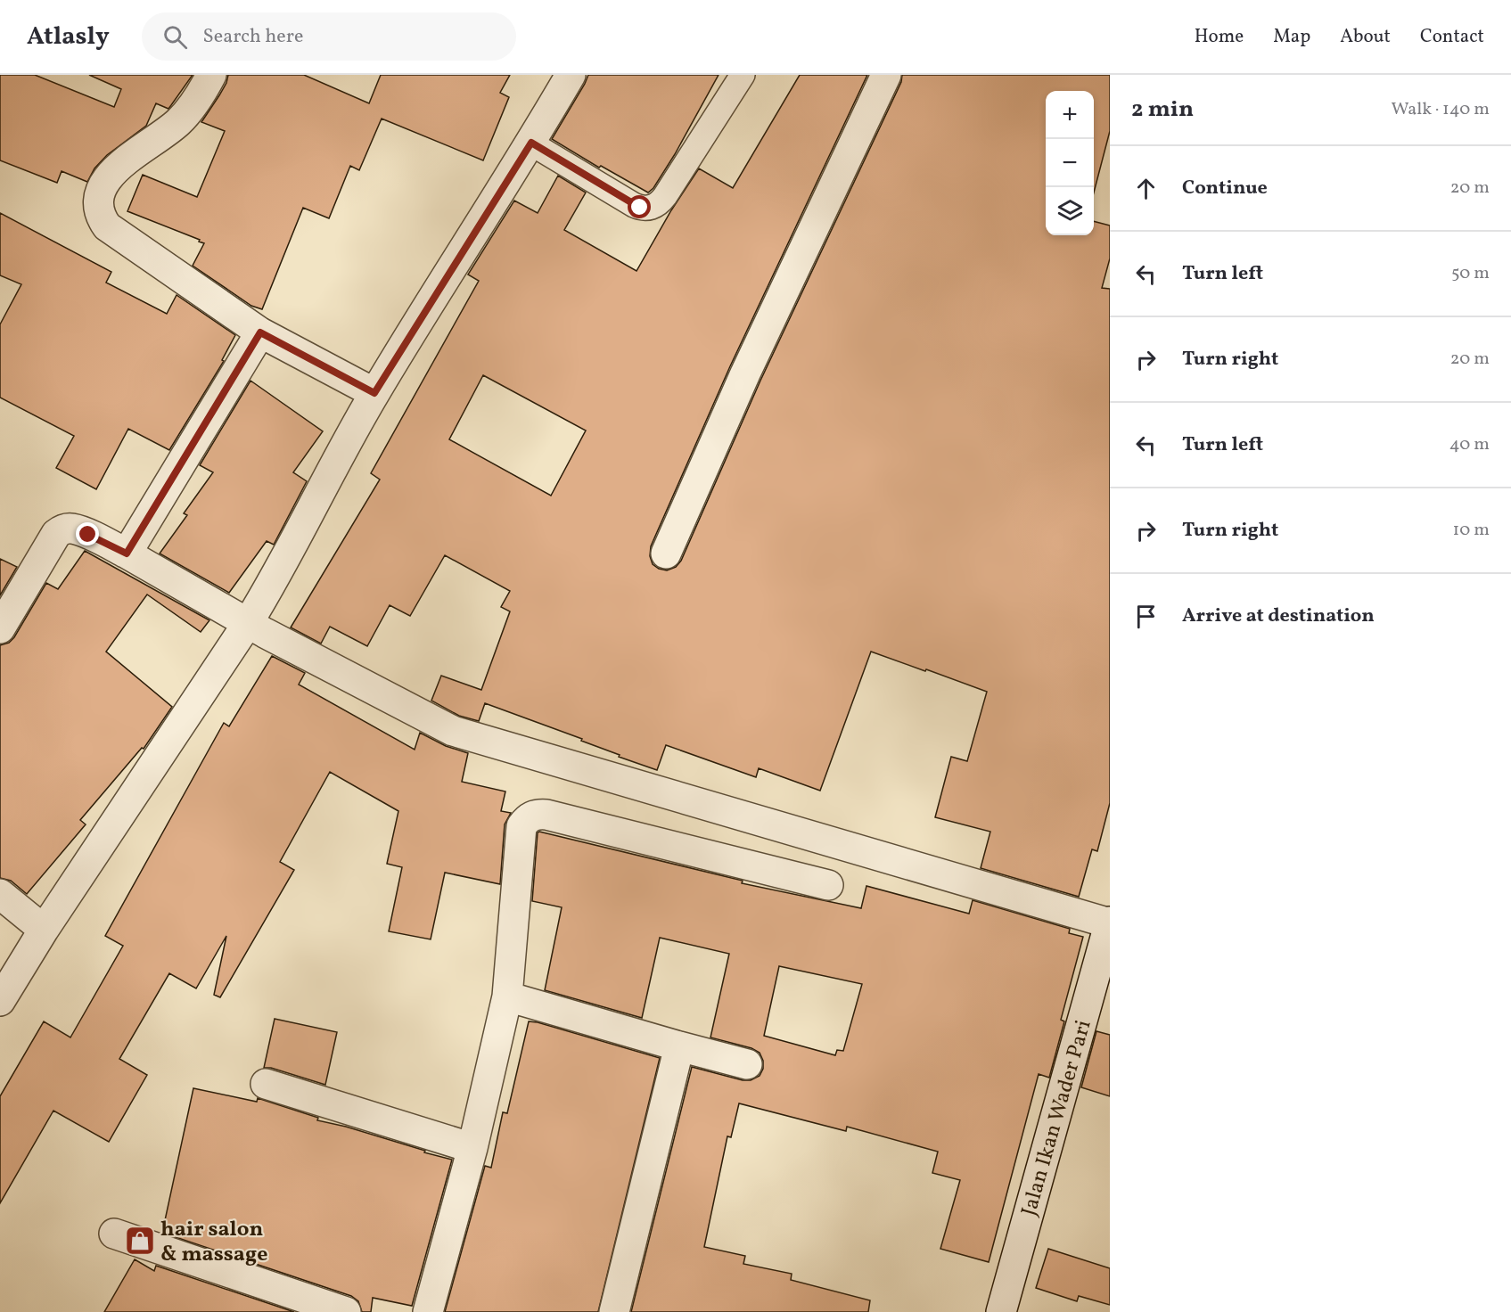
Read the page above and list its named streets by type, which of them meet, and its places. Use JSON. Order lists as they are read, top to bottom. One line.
{"streets":{"street":["Jalan Ikan Wader Pari"]},"places":{"shop":["hair salon & massage"]},"page":{"header":"Atlasly","search":"Search here","nav":["Home","Map","About","Contact"],"heading":["2 min","Walk · 140 m"],"map_buttons":["+","−"],"list":[["Continue","20 m"],["Turn left","50 m"],["Turn right","20 m"],["Turn left","40 m"],["Turn right","10 m"],"Arrive at destination"]}}
